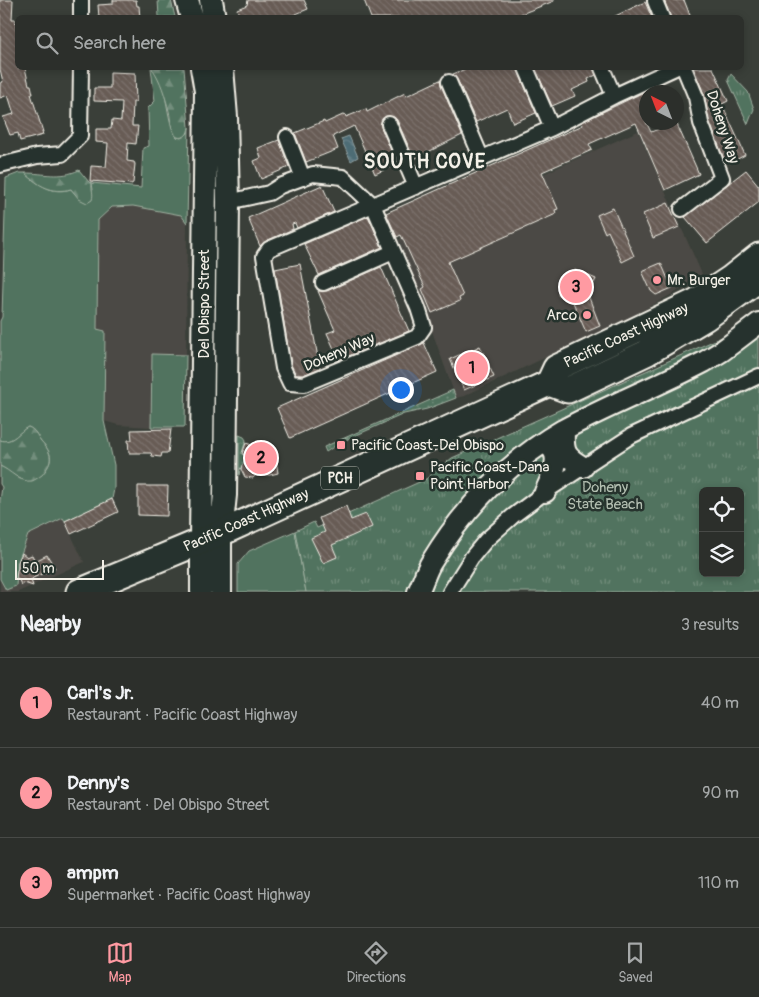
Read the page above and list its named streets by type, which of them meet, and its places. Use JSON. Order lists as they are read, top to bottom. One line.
{"streets":{"highway":["Pacific Coast Highway","PCH"],"main road":["Del Obispo Street"],"street":["Doheny Way"]},"crossings":[["Doheny Way","Del Obispo Street"],["Del Obispo Street","Pacific Coast Highway"]],"districts":["SOUTH COVE"],"parks":["Doheny State Beach"],"places":{"other":["Mr. Burger","Arco"],"transit":["Pacific Coast-Del Obispo","Pacific Coast-Dana Point Harbor"]},"scale_bar":"50 m","north":"top left","page":{"search":"Search here","pins":["3","1","2"],"scale":"50 m","heading":["Nearby","3 results"],"list":[{"mark":"1","name":"Carl's Jr.","note":"Restaurant · Pacific Coast Highway","value":"40 m"},{"mark":"2","name":"Denny's","note":"Restaurant · Del Obispo Street","value":"90 m"},{"mark":"3","name":"ampm","note":"Supermarket · Pacific Coast Highway","value":"110 m"}],"nav":["Map","Directions","Saved"]}}
